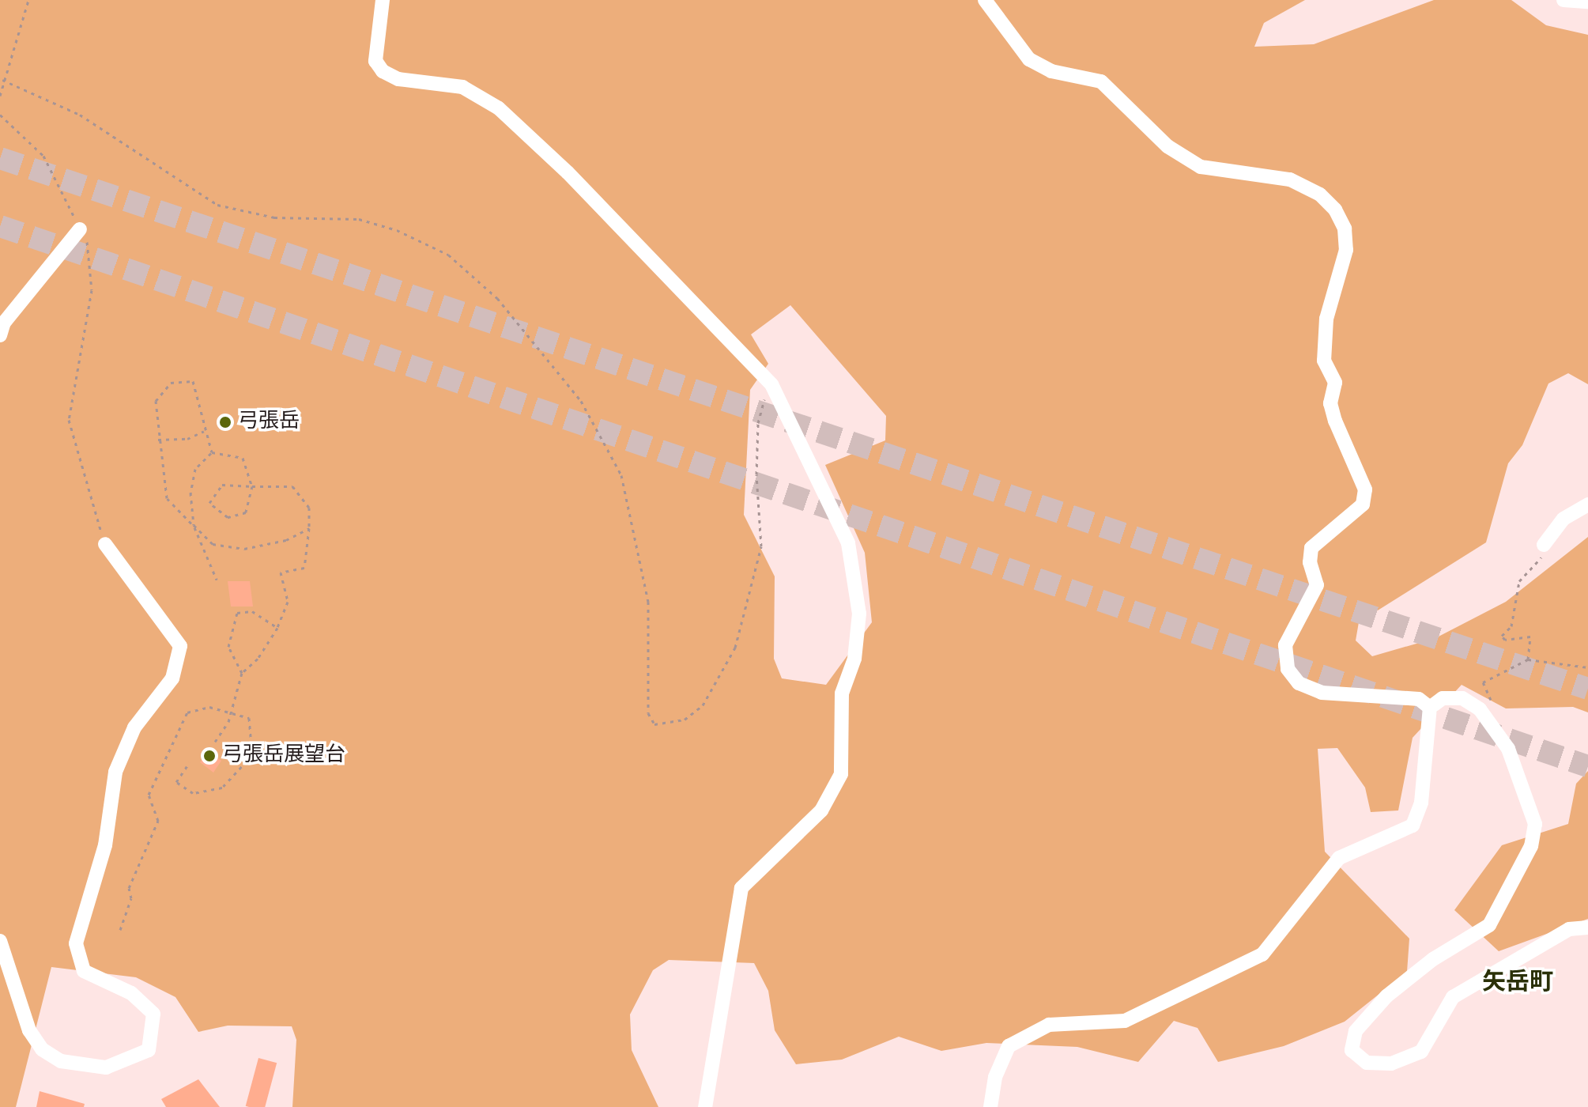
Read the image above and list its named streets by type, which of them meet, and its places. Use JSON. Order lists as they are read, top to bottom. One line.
{"districts":["矢岳町"],"places":["弓張岳","弓張岳展望台"]}
